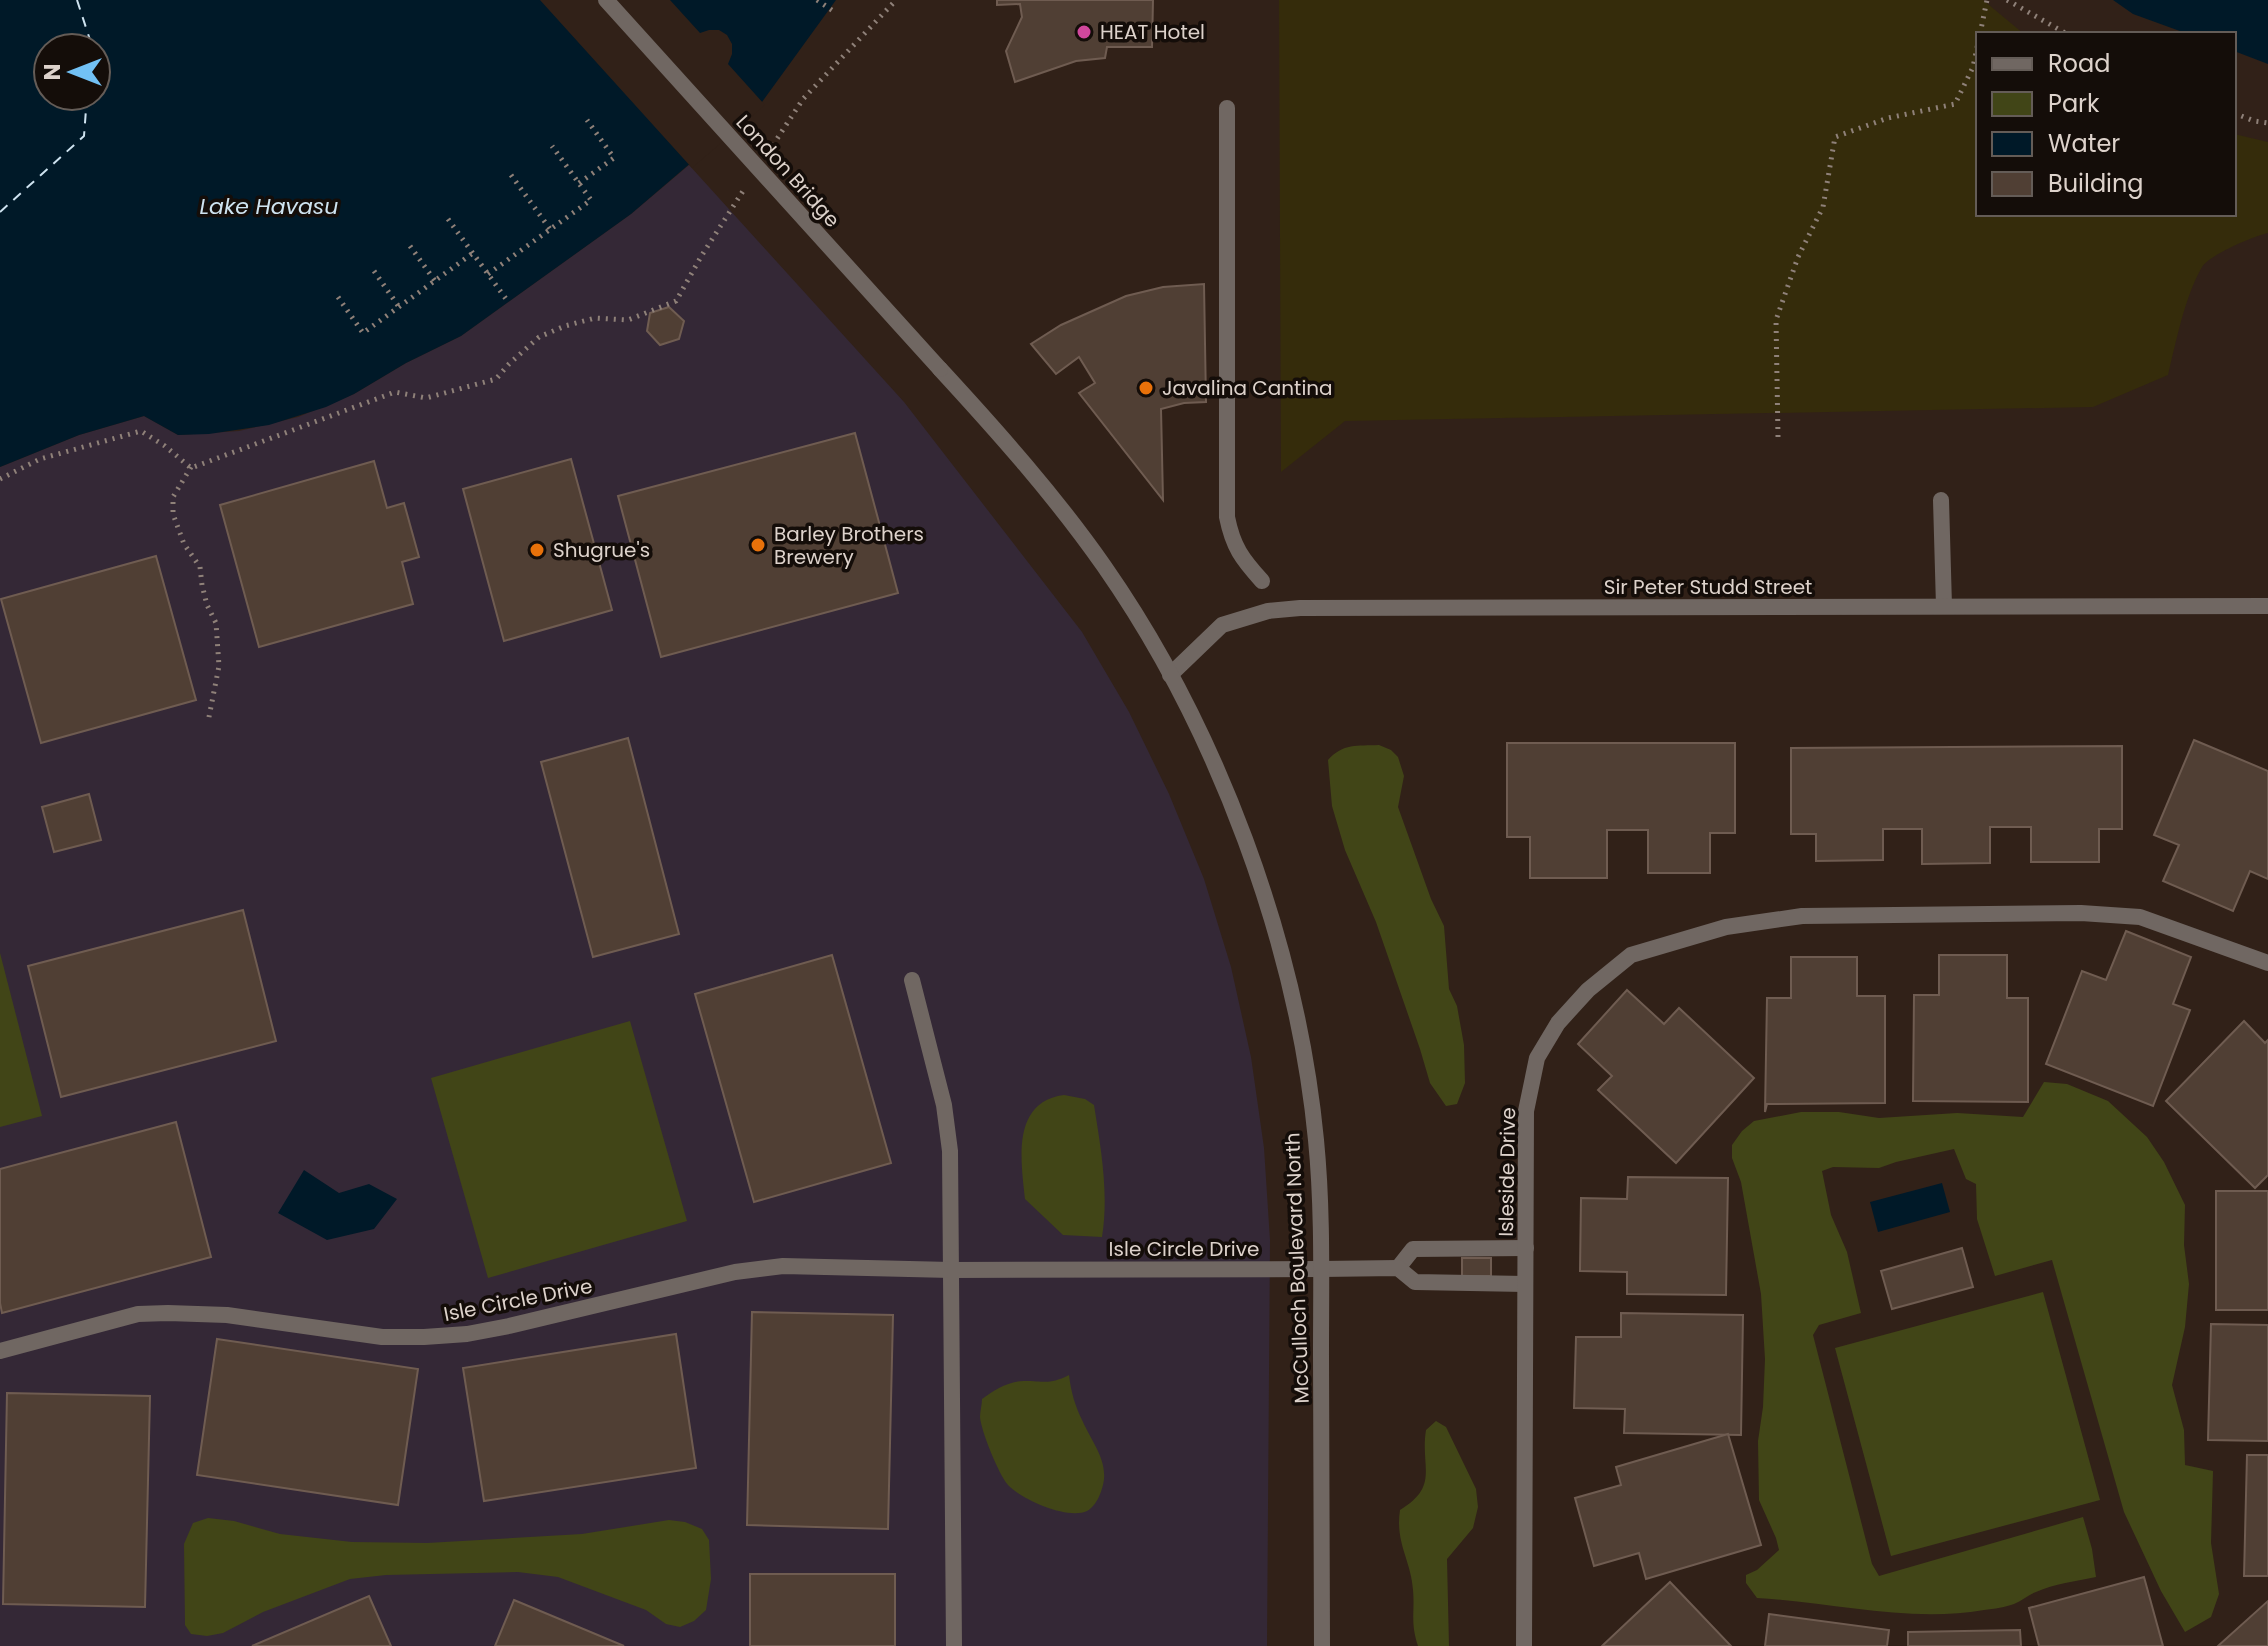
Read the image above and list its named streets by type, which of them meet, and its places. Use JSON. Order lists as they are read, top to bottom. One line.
{"streets":{"street":["London Bridge","Sir Peter Studd Street","Isleside Drive","Isle Circle Drive","McCulloch Boulevard North"]},"crossings":[["London Bridge","McCulloch Boulevard North"],["Sir Peter Studd Street","McCulloch Boulevard North"],["Isle Circle Drive","McCulloch Boulevard North"]],"water":["Lake Havasu"],"places":["HEAT Hotel","Javalina Cantina","Barley Brothers Brewery","Shugrue's"],"legend":["Road","Park","Water","Building"],"north":"left"}
